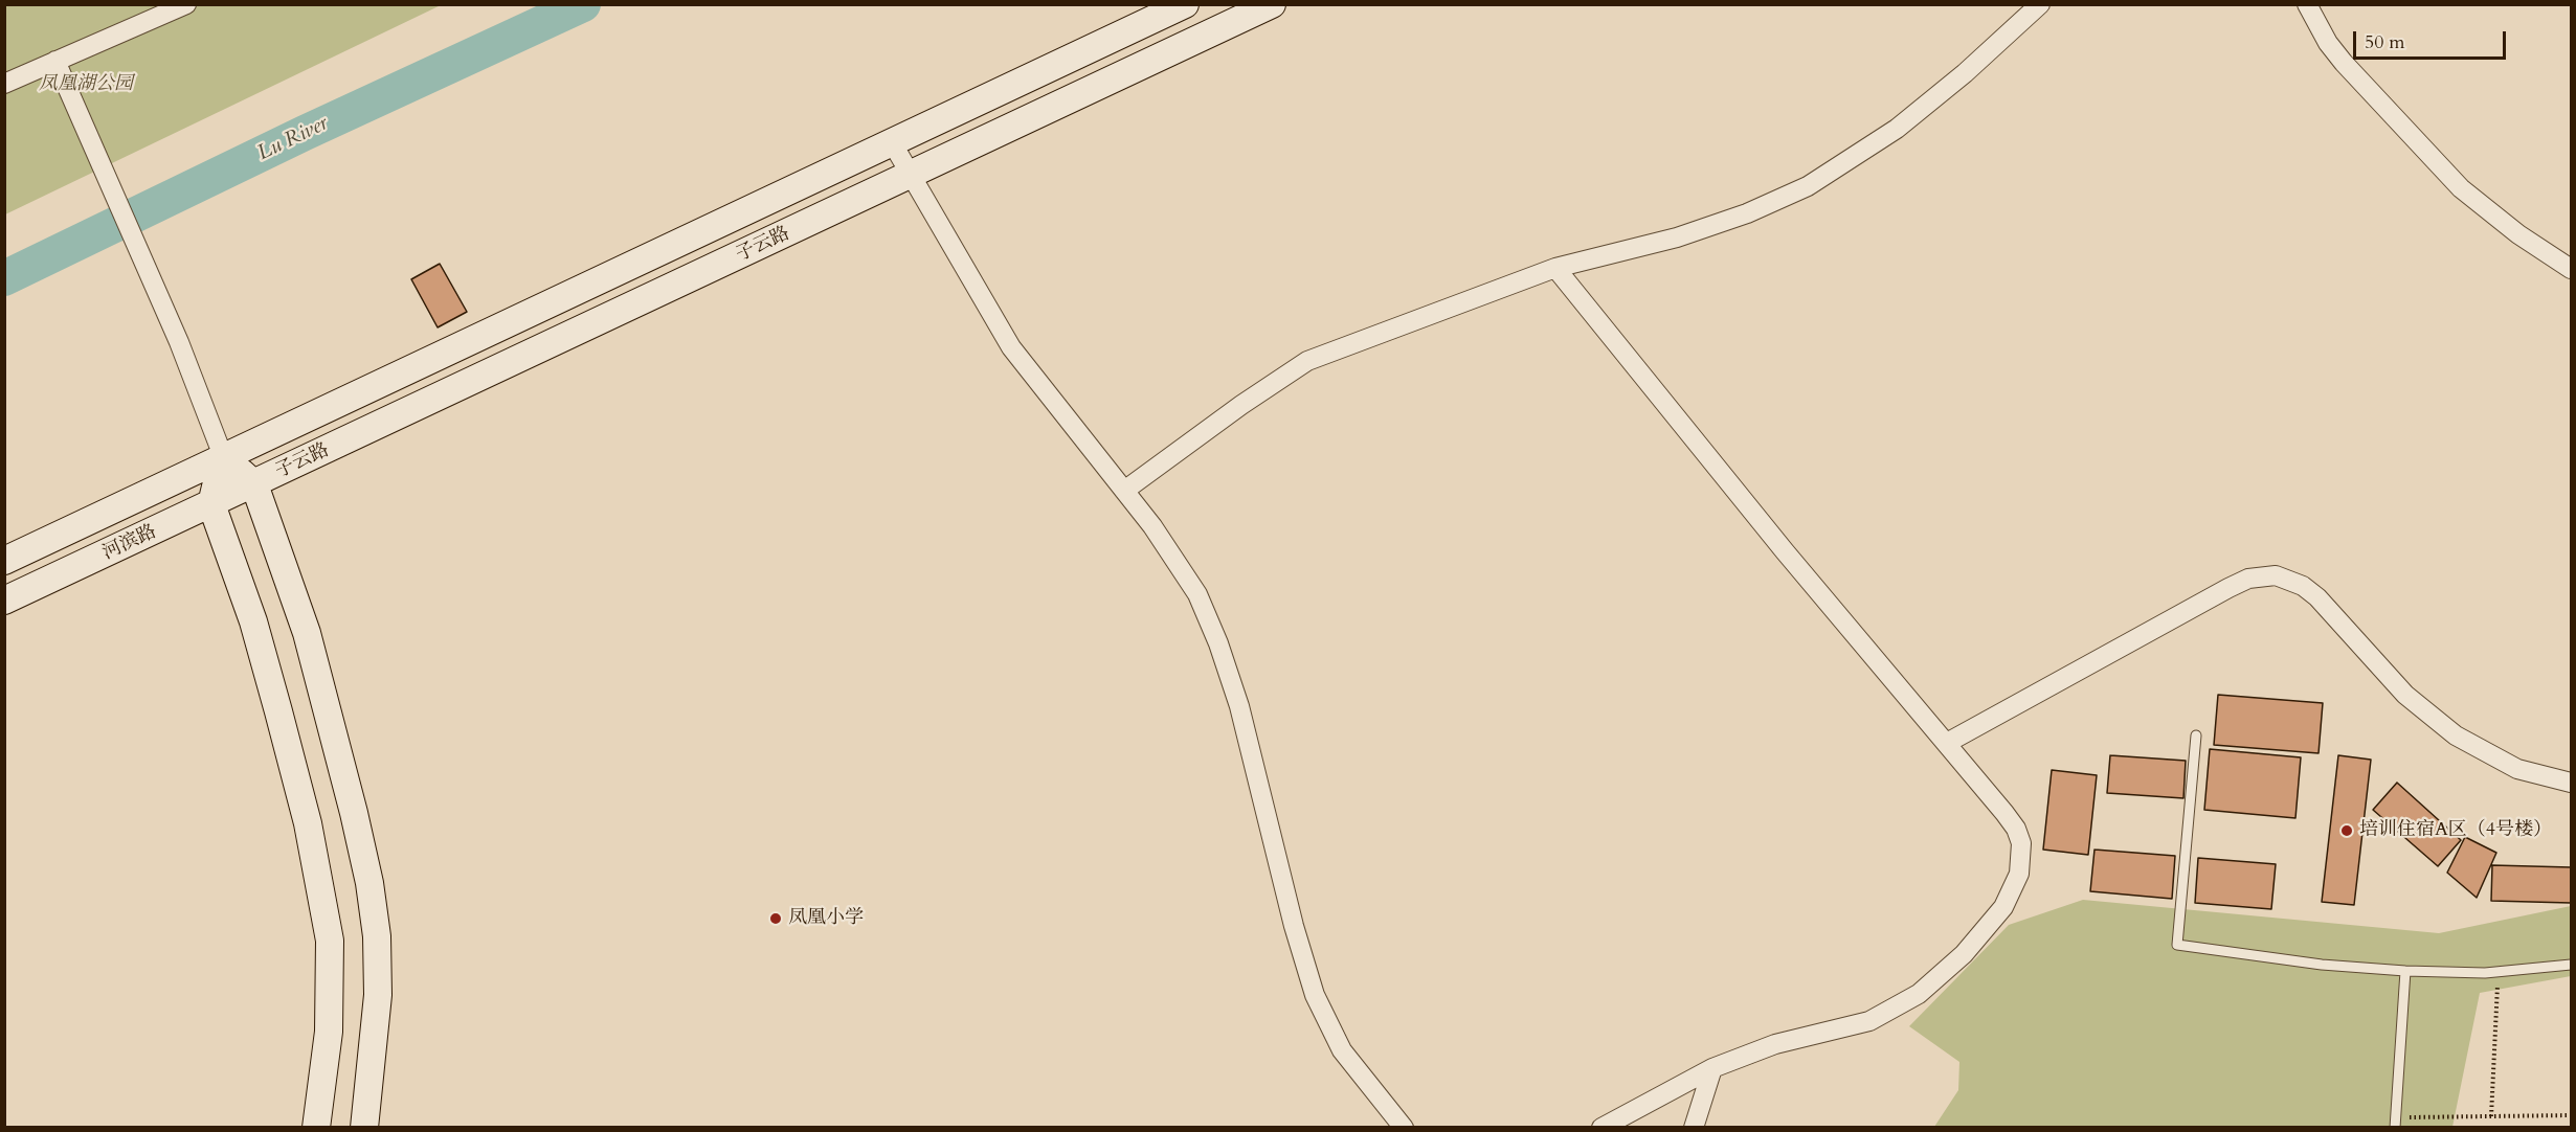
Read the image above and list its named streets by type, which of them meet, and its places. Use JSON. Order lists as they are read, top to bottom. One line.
{"streets":{"main road":["子云路","河滨路"]},"crossings":[["子云路","河滨路"]],"water":["Lu River"],"parks":["凤凰湖公园"],"places":["培训住宿A区（4号楼）","凤凰小学"],"scale_bar":"50 m"}
